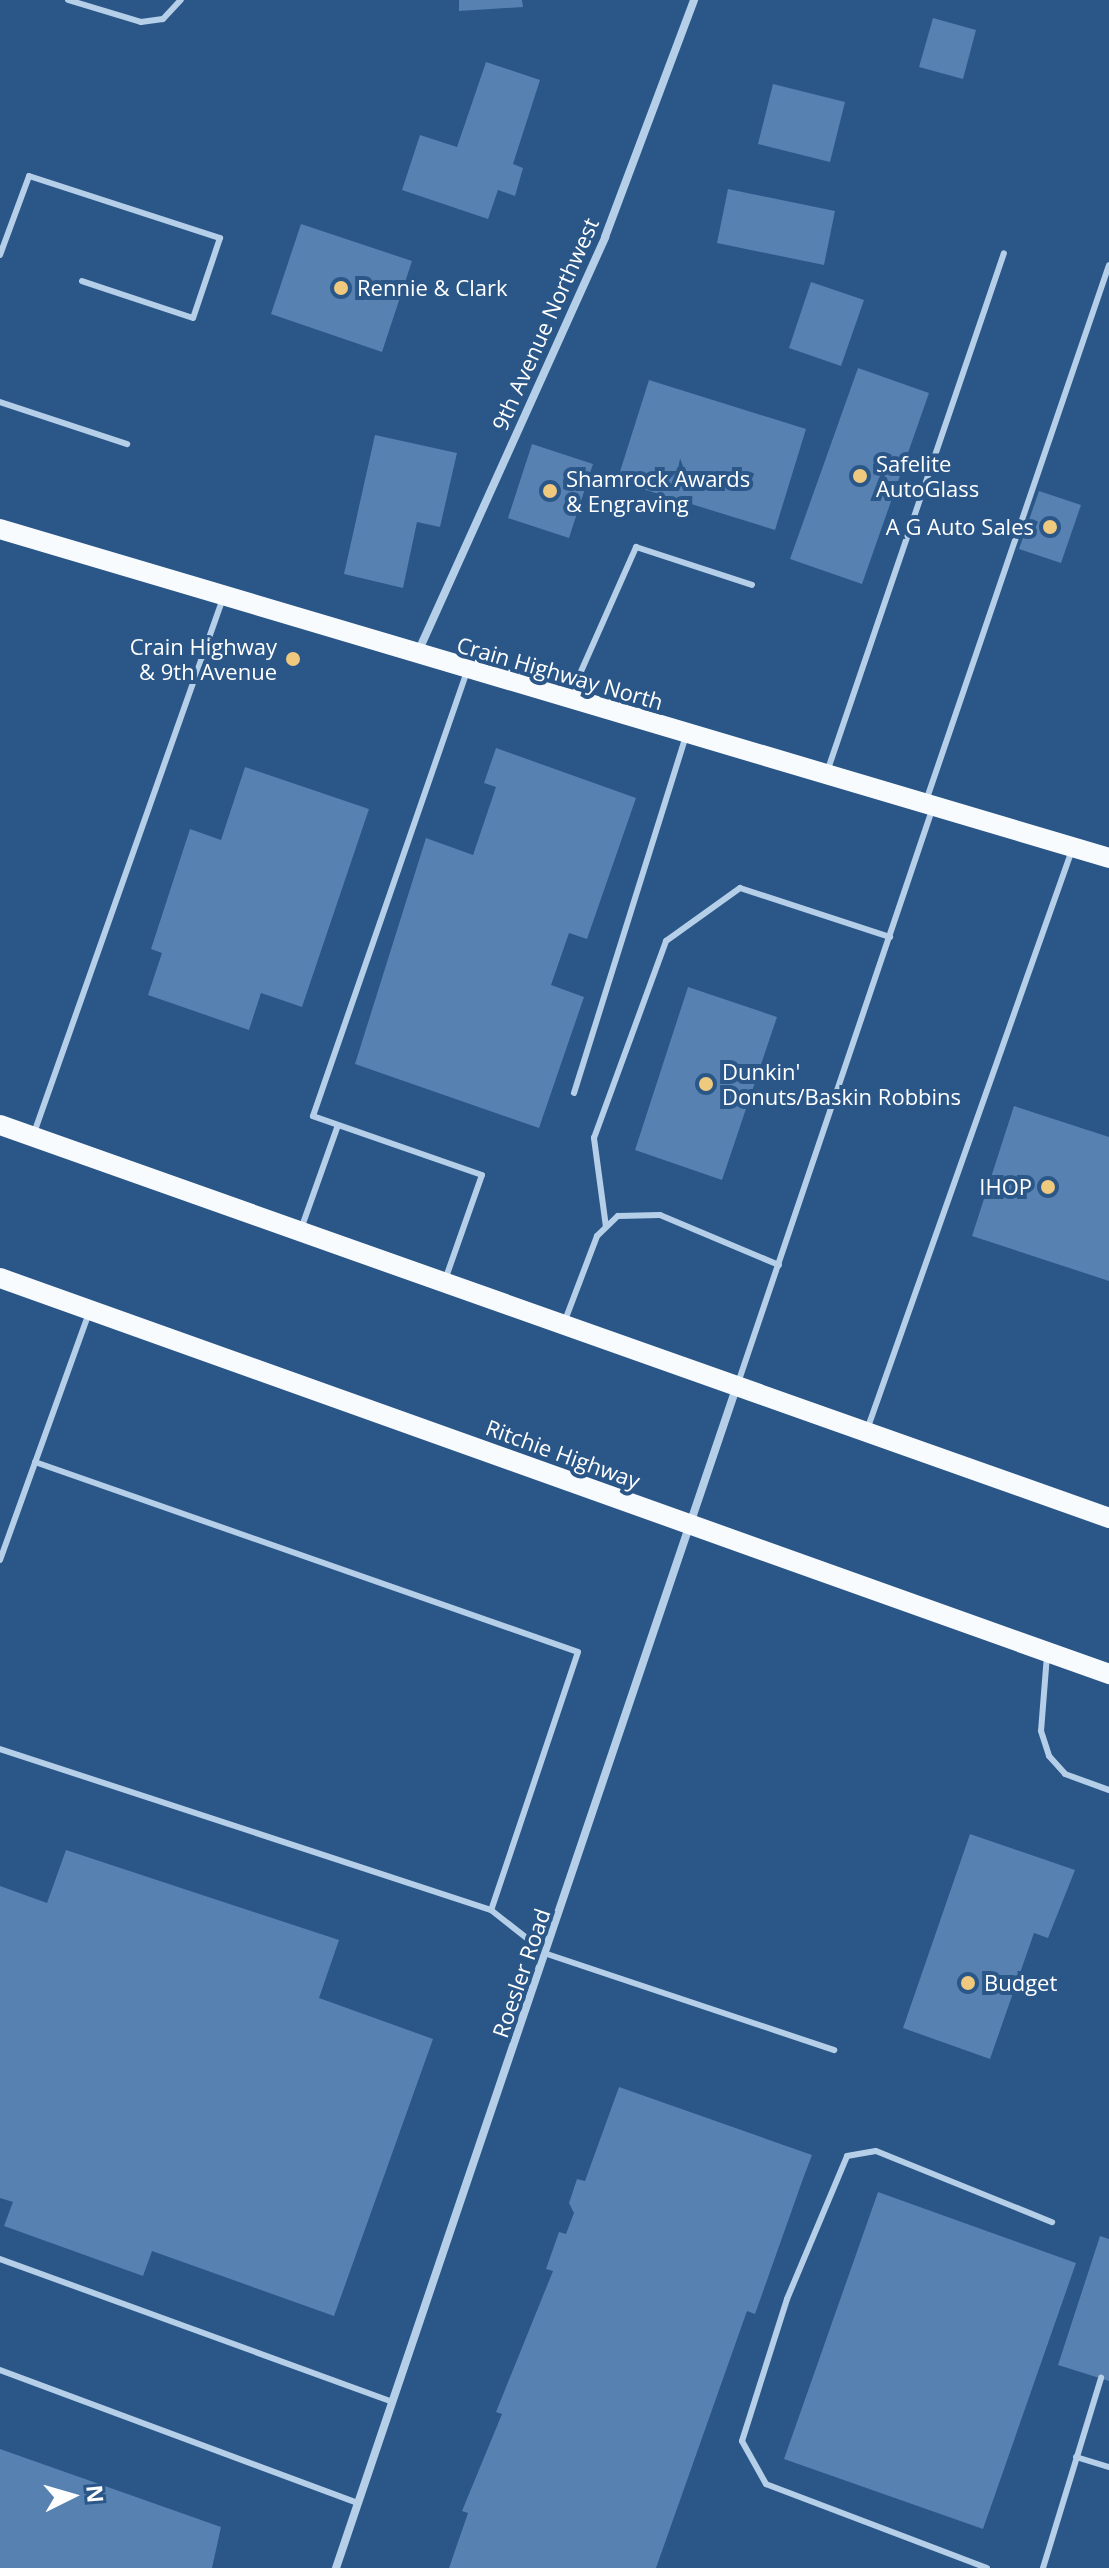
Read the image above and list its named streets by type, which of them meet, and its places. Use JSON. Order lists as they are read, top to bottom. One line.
{"streets":{"main road":["Crain Highway North","Ritchie Highway"],"street":["9th Avenue Northwest","Roesler Road"]},"crossings":[["9th Avenue Northwest","Crain Highway North"],["Ritchie Highway","Roesler Road"]],"places":["Rennie & Clark","Safelite AutoGlass","Shamrock Awards & Engraving","A G Auto Sales","Crain Highway & 9th Avenue","Dunkin' Donuts/Baskin Robbins","IHOP","Budget"],"north":"right"}
